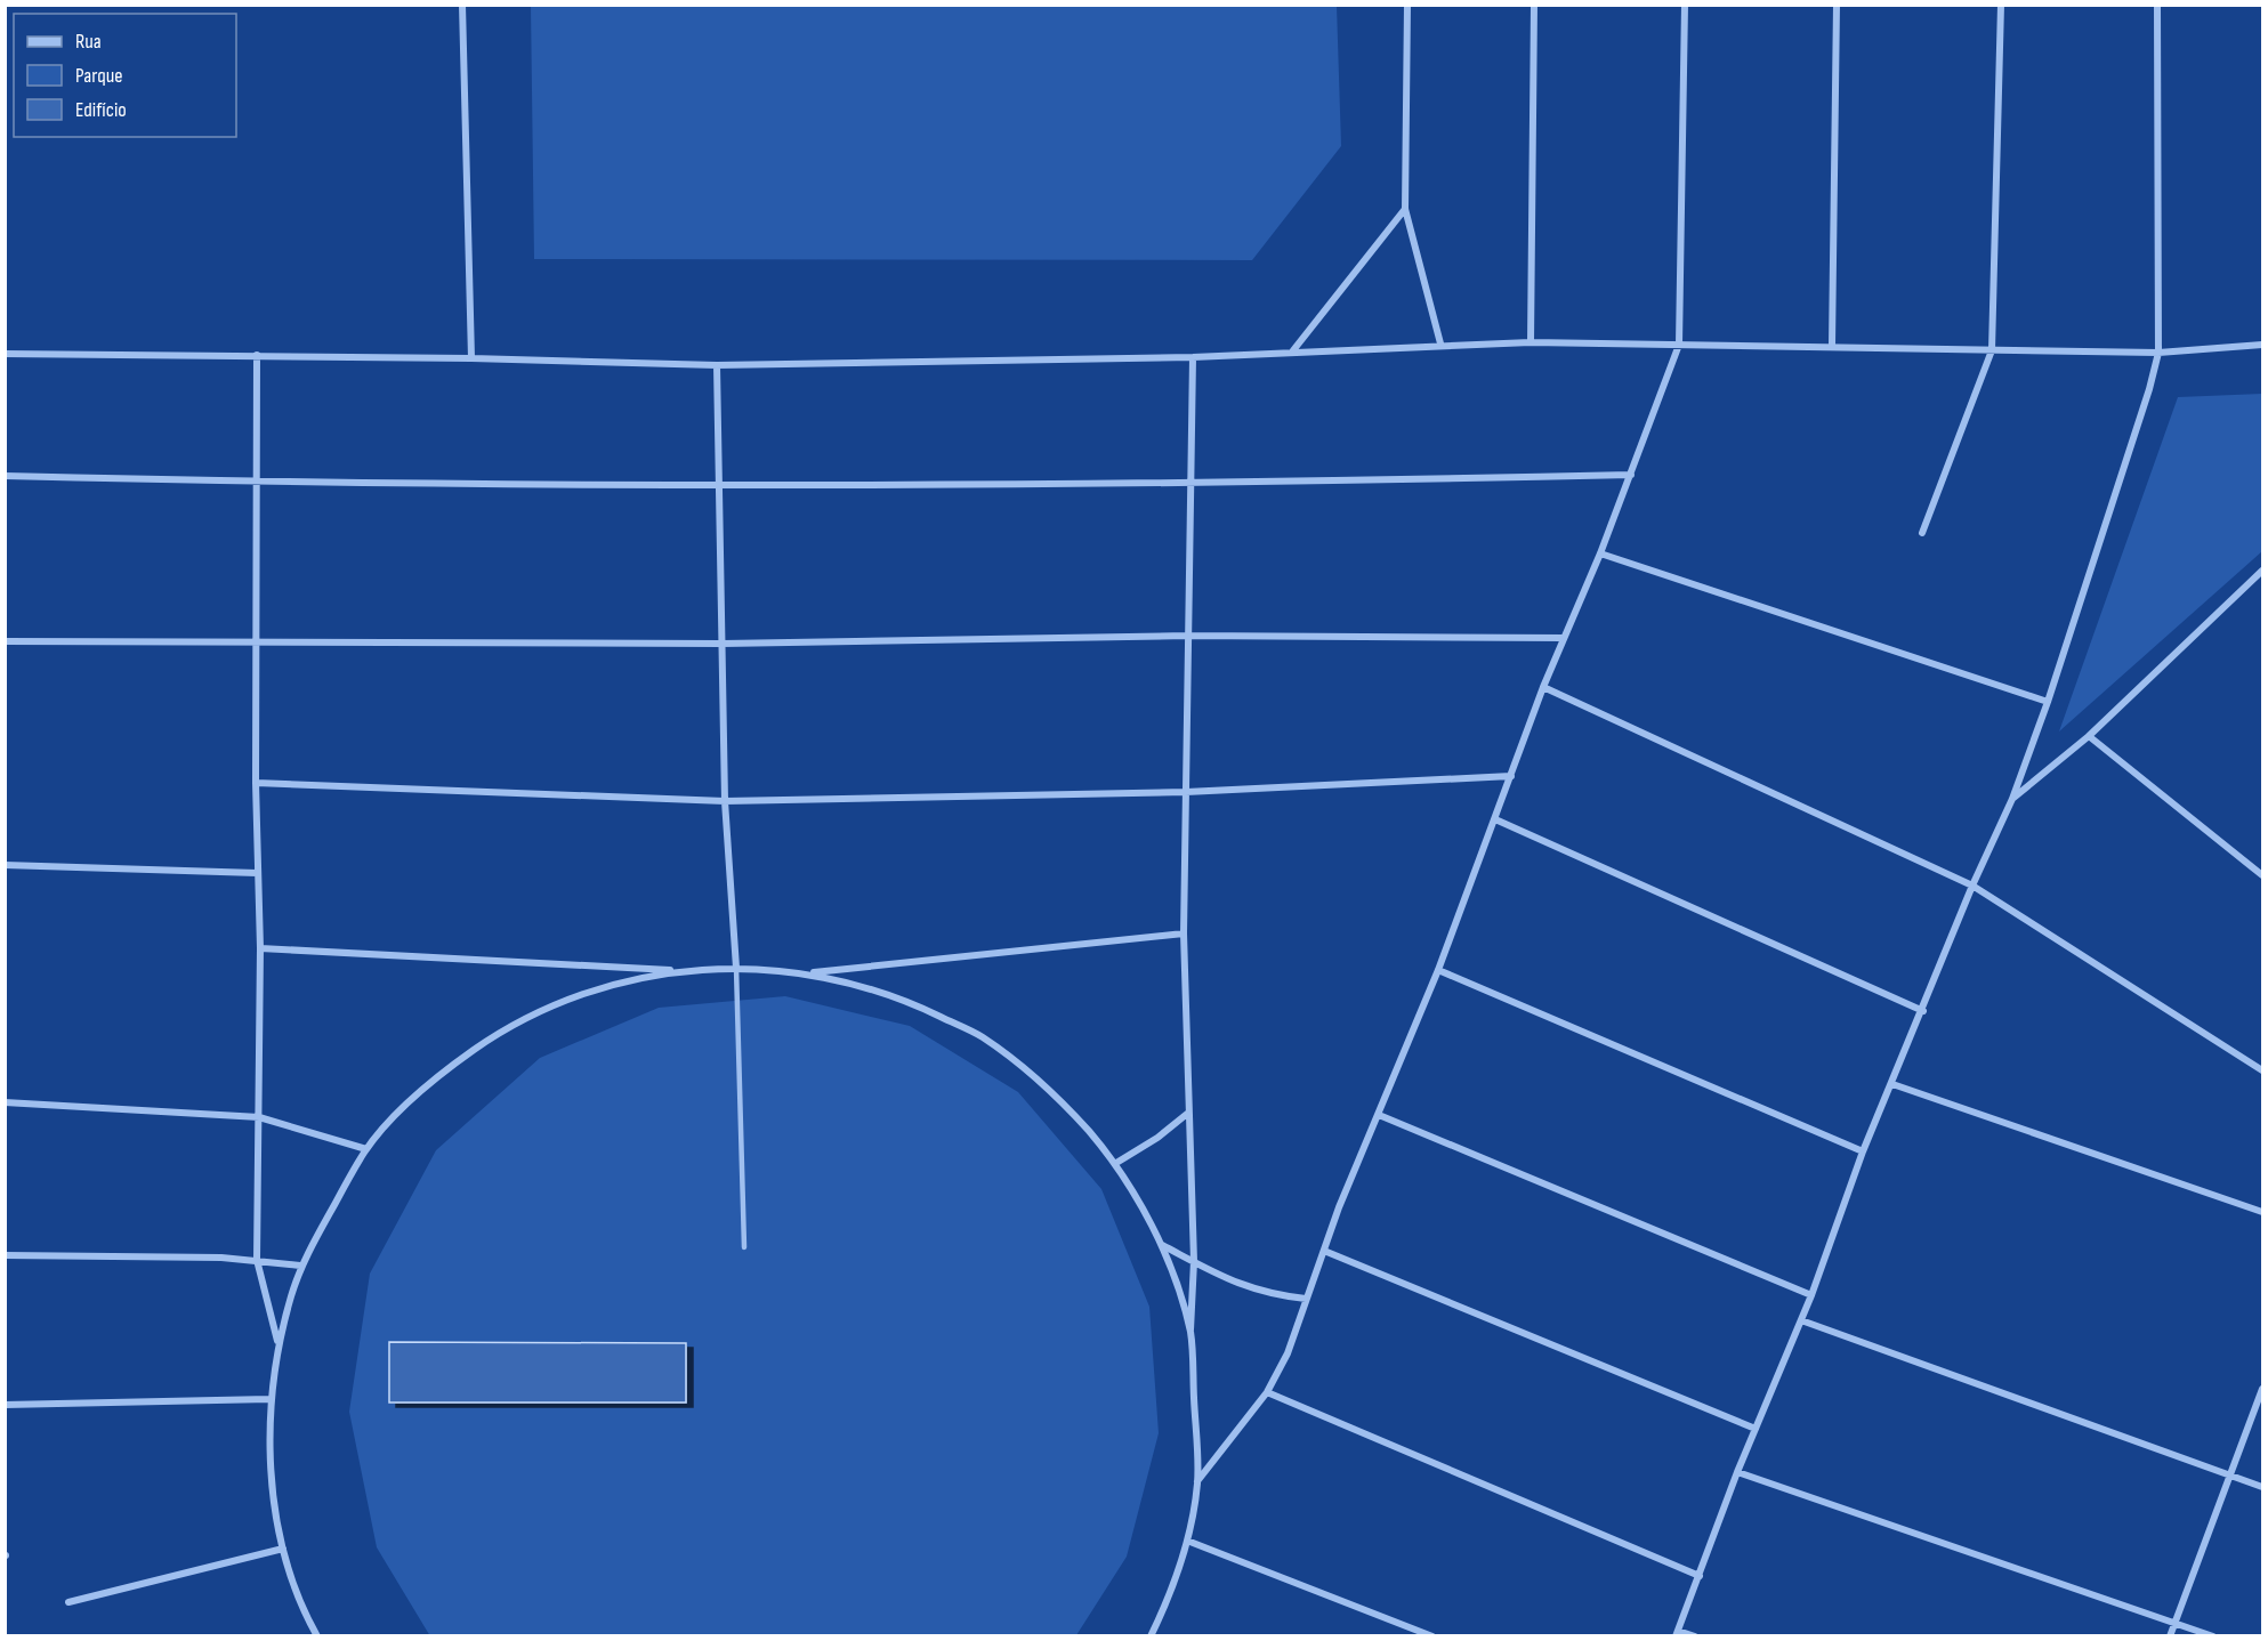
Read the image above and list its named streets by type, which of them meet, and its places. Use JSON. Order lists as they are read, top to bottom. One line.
{"legend":["Rua","Parque","Edifício"]}
